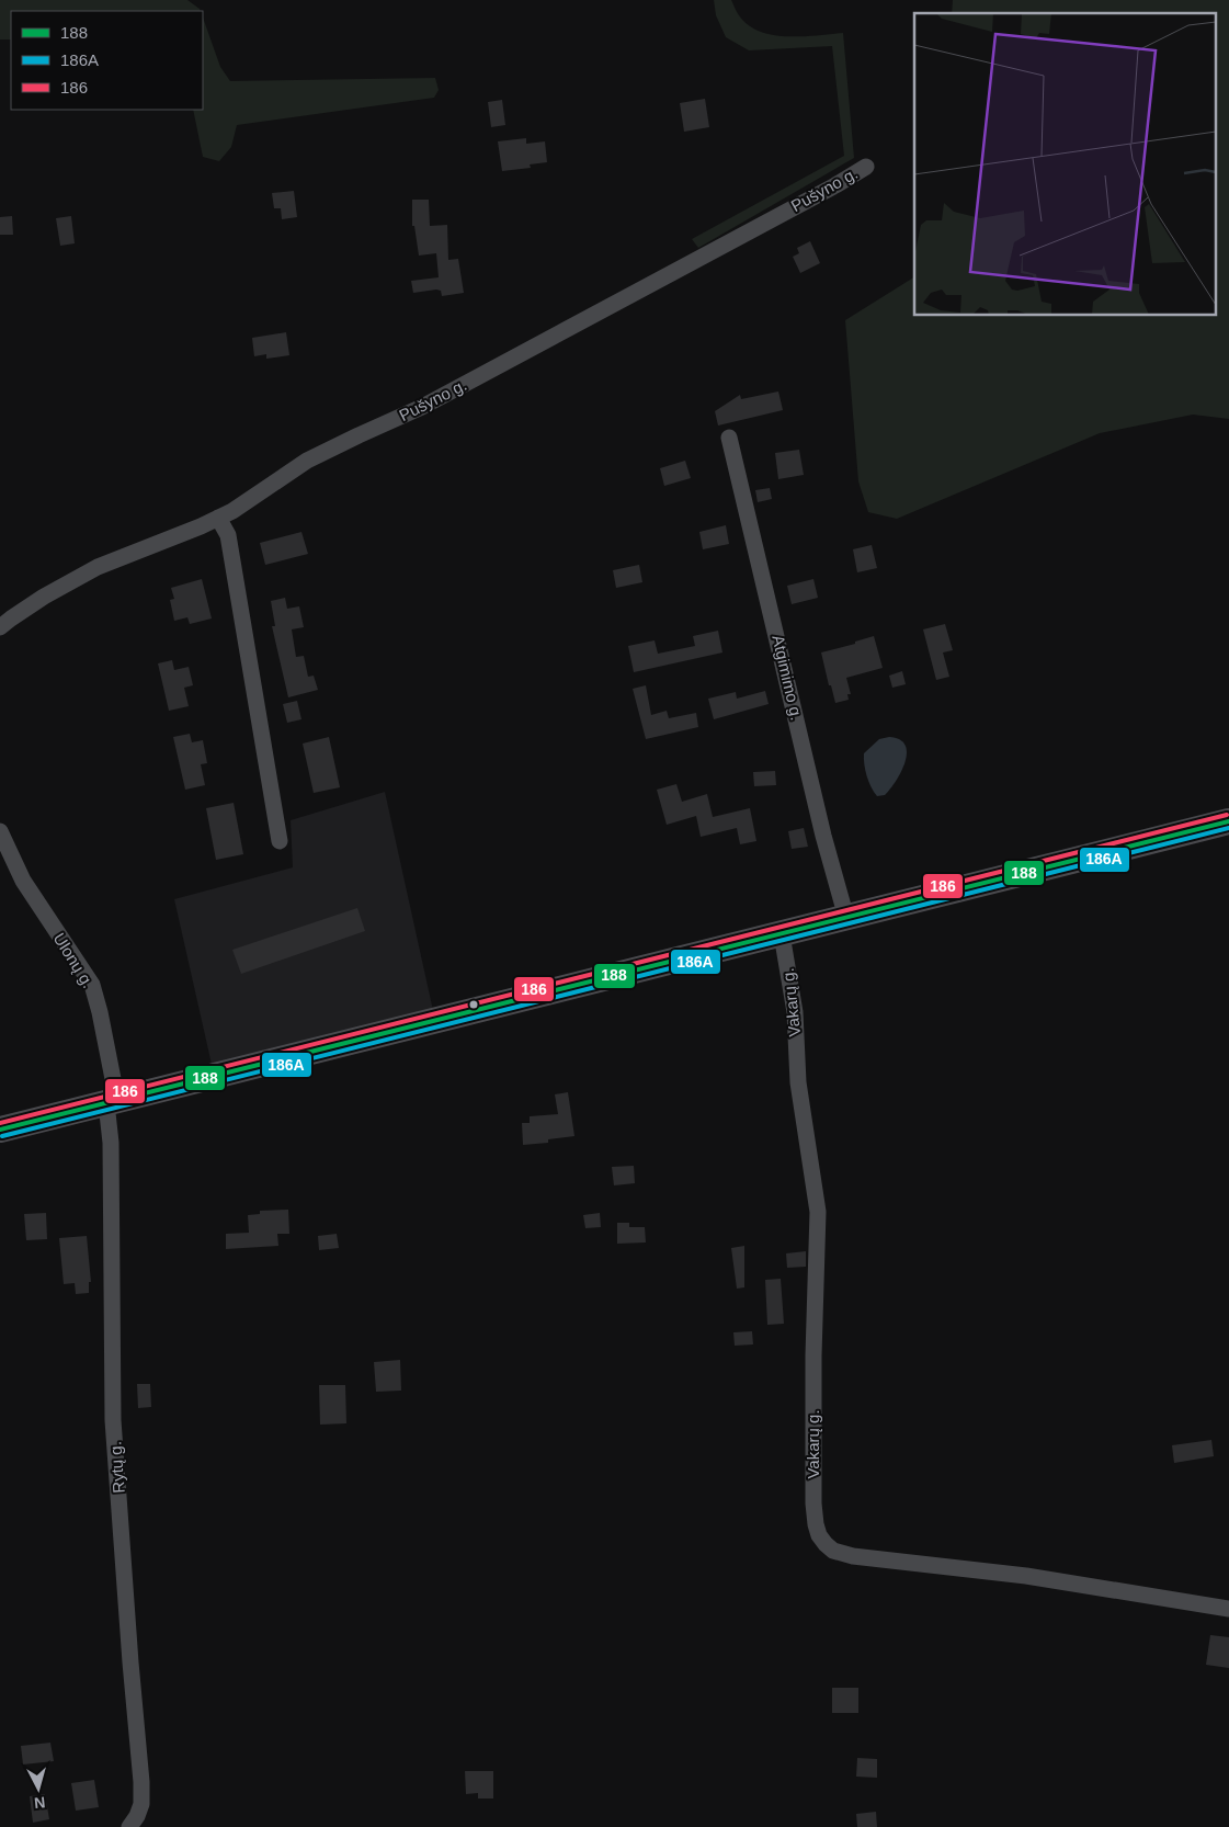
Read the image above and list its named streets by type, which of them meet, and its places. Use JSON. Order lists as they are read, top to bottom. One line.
{"streets":{"street":["Pušyno g.","Atgimimo g.","Ulonų g.","Vakarų g.","Rytų g."]},"crossings":[["Ulonų g.","Rytų g."]],"lines":["transit line 186","transit line 188","transit line 186A"],"legend":["188","186A","186"],"north":"bottom"}
